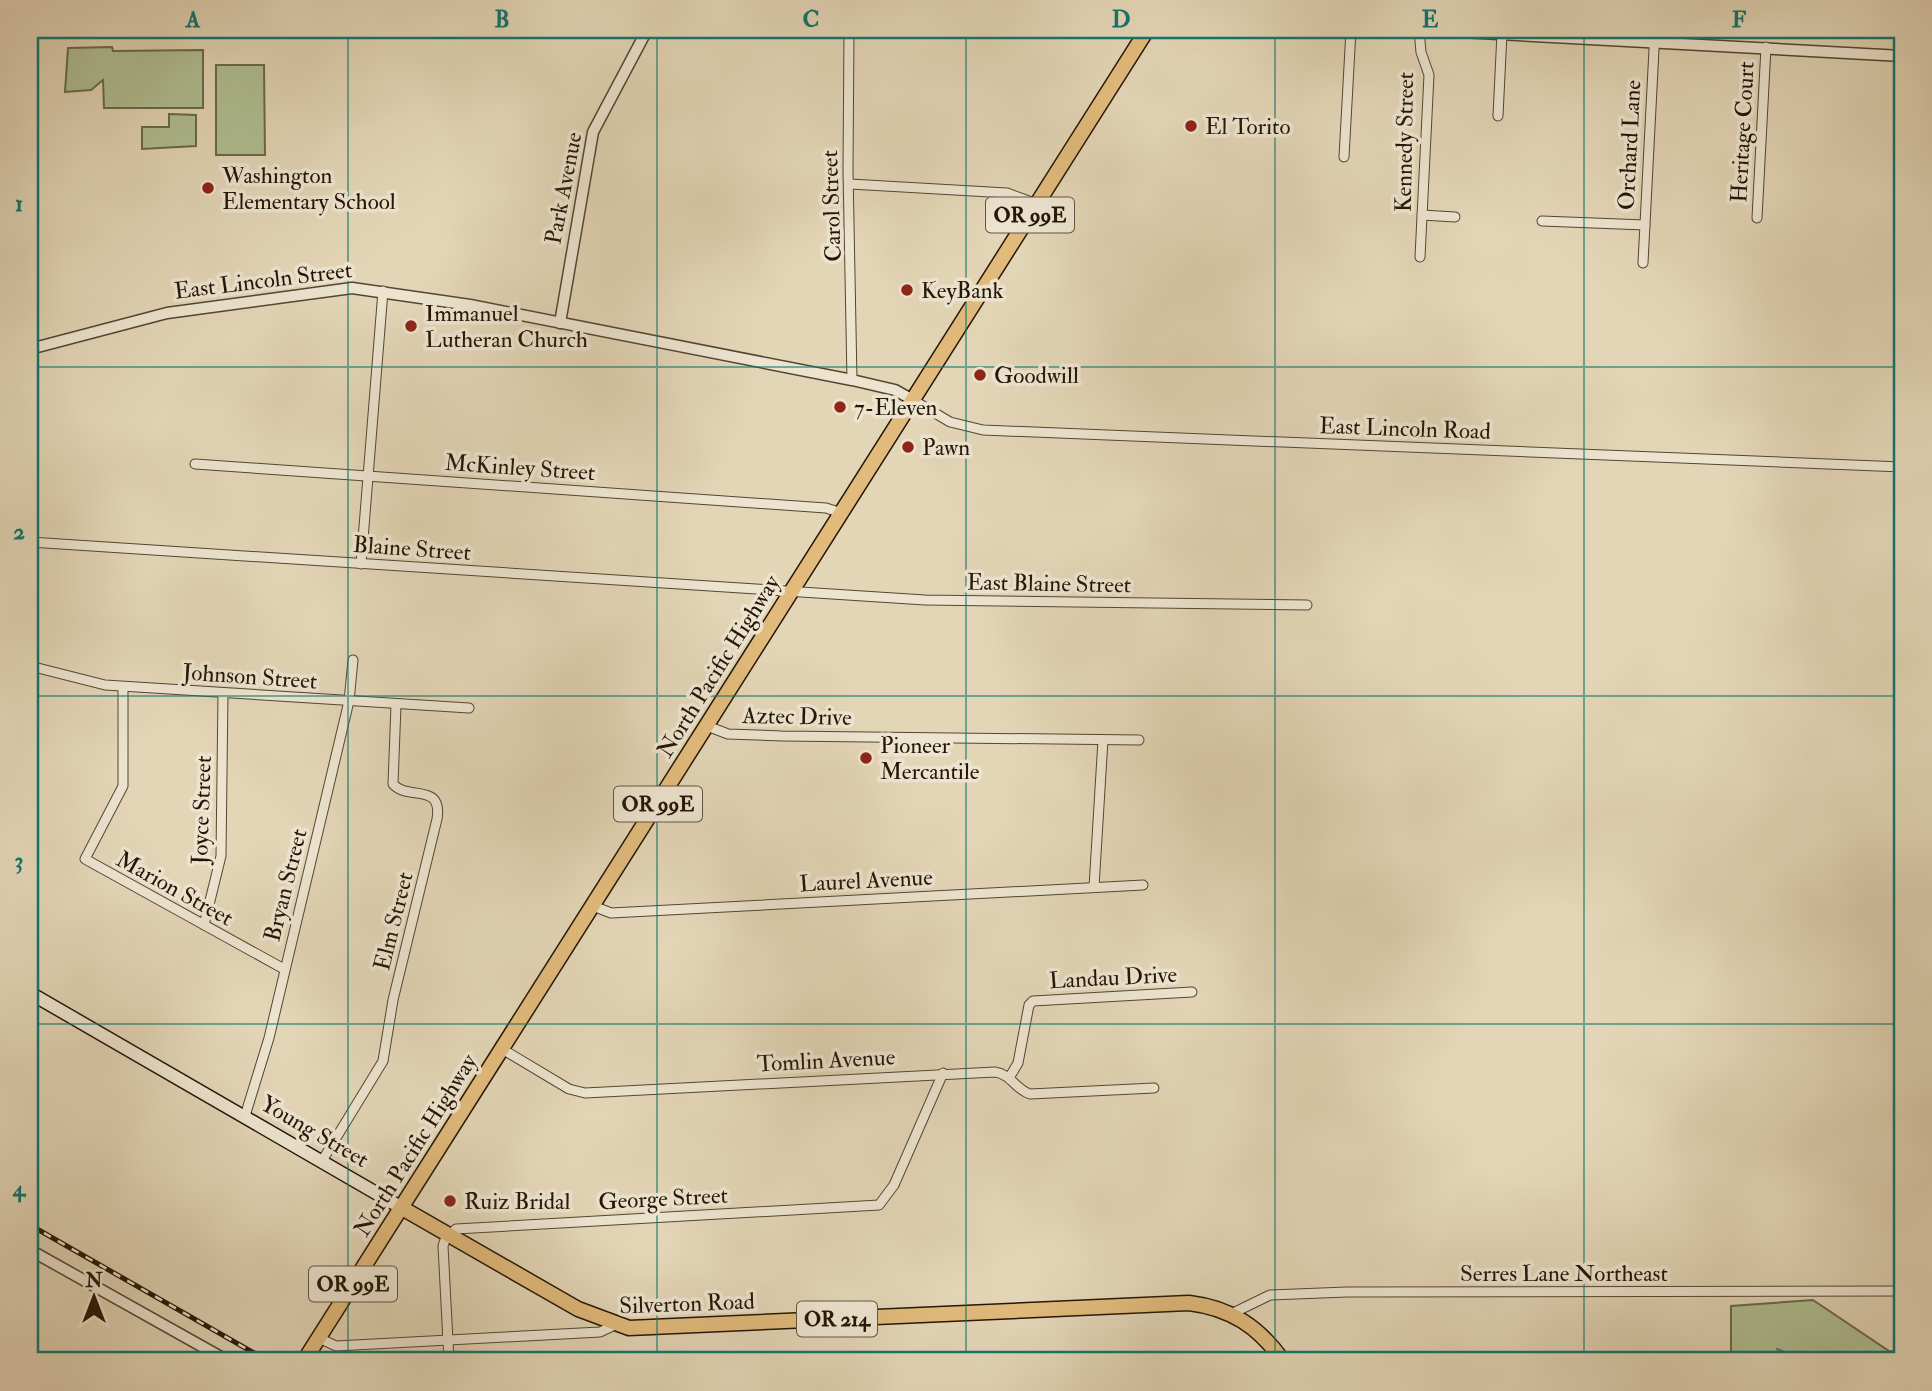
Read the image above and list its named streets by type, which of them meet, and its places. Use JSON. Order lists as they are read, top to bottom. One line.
{"streets":{"main road":["OR 99E","North Pacific Highway","Young Street","Silverton Road","OR 214"],"street":["Heritage Court","Kennedy Street","Orchard Lane","Park Avenue","Carol Street","East Lincoln Street","East Lincoln Road","McKinley Street","Blaine Street","East Blaine Street","Johnson Street","Aztec Drive","Joyce Street","Laurel Avenue","Bryan Street","Marion Street","Elm Street","Landau Drive","Tomlin Avenue","George Street","Serres Lane Northeast"]},"crossings":[["Park Avenue","East Lincoln Street"],["Carol Street","East Lincoln Street"],["East Lincoln Street","East Lincoln Road"],["East Lincoln Street","North Pacific Highway"],["East Lincoln Road","North Pacific Highway"],["McKinley Street","North Pacific Highway"],["Blaine Street","East Blaine Street"],["Blaine Street","North Pacific Highway"],["East Blaine Street","North Pacific Highway"],["North Pacific Highway","Aztec Drive"],["North Pacific Highway","Laurel Avenue"],["North Pacific Highway","Tomlin Avenue"],["North Pacific Highway","Young Street"],["North Pacific Highway","Silverton Road"],["Johnson Street","Joyce Street"],["Johnson Street","Bryan Street"],["Johnson Street","Marion Street"],["Johnson Street","Elm Street"],["Joyce Street","Marion Street"],["Bryan Street","Marion Street"],["Bryan Street","Young Street"],["Elm Street","Young Street"],["Landau Drive","Tomlin Avenue"],["Tomlin Avenue","George Street"],["Young Street","George Street"],["Young Street","Silverton Road"],["Serres Lane Northeast","Silverton Road"],["Serres Lane Northeast","OR 214"],["Silverton Road","OR 214"]],"places":["El Torito","Washington Elementary School","KeyBank","Immanuel Lutheran Church","Goodwill","7-Eleven","Pawn","Pioneer Mercantile","Ruiz Bridal"],"north":"top","grid":{"columns":["A","B","C","D","E","F"],"rows":["1","2","3","4"]}}
